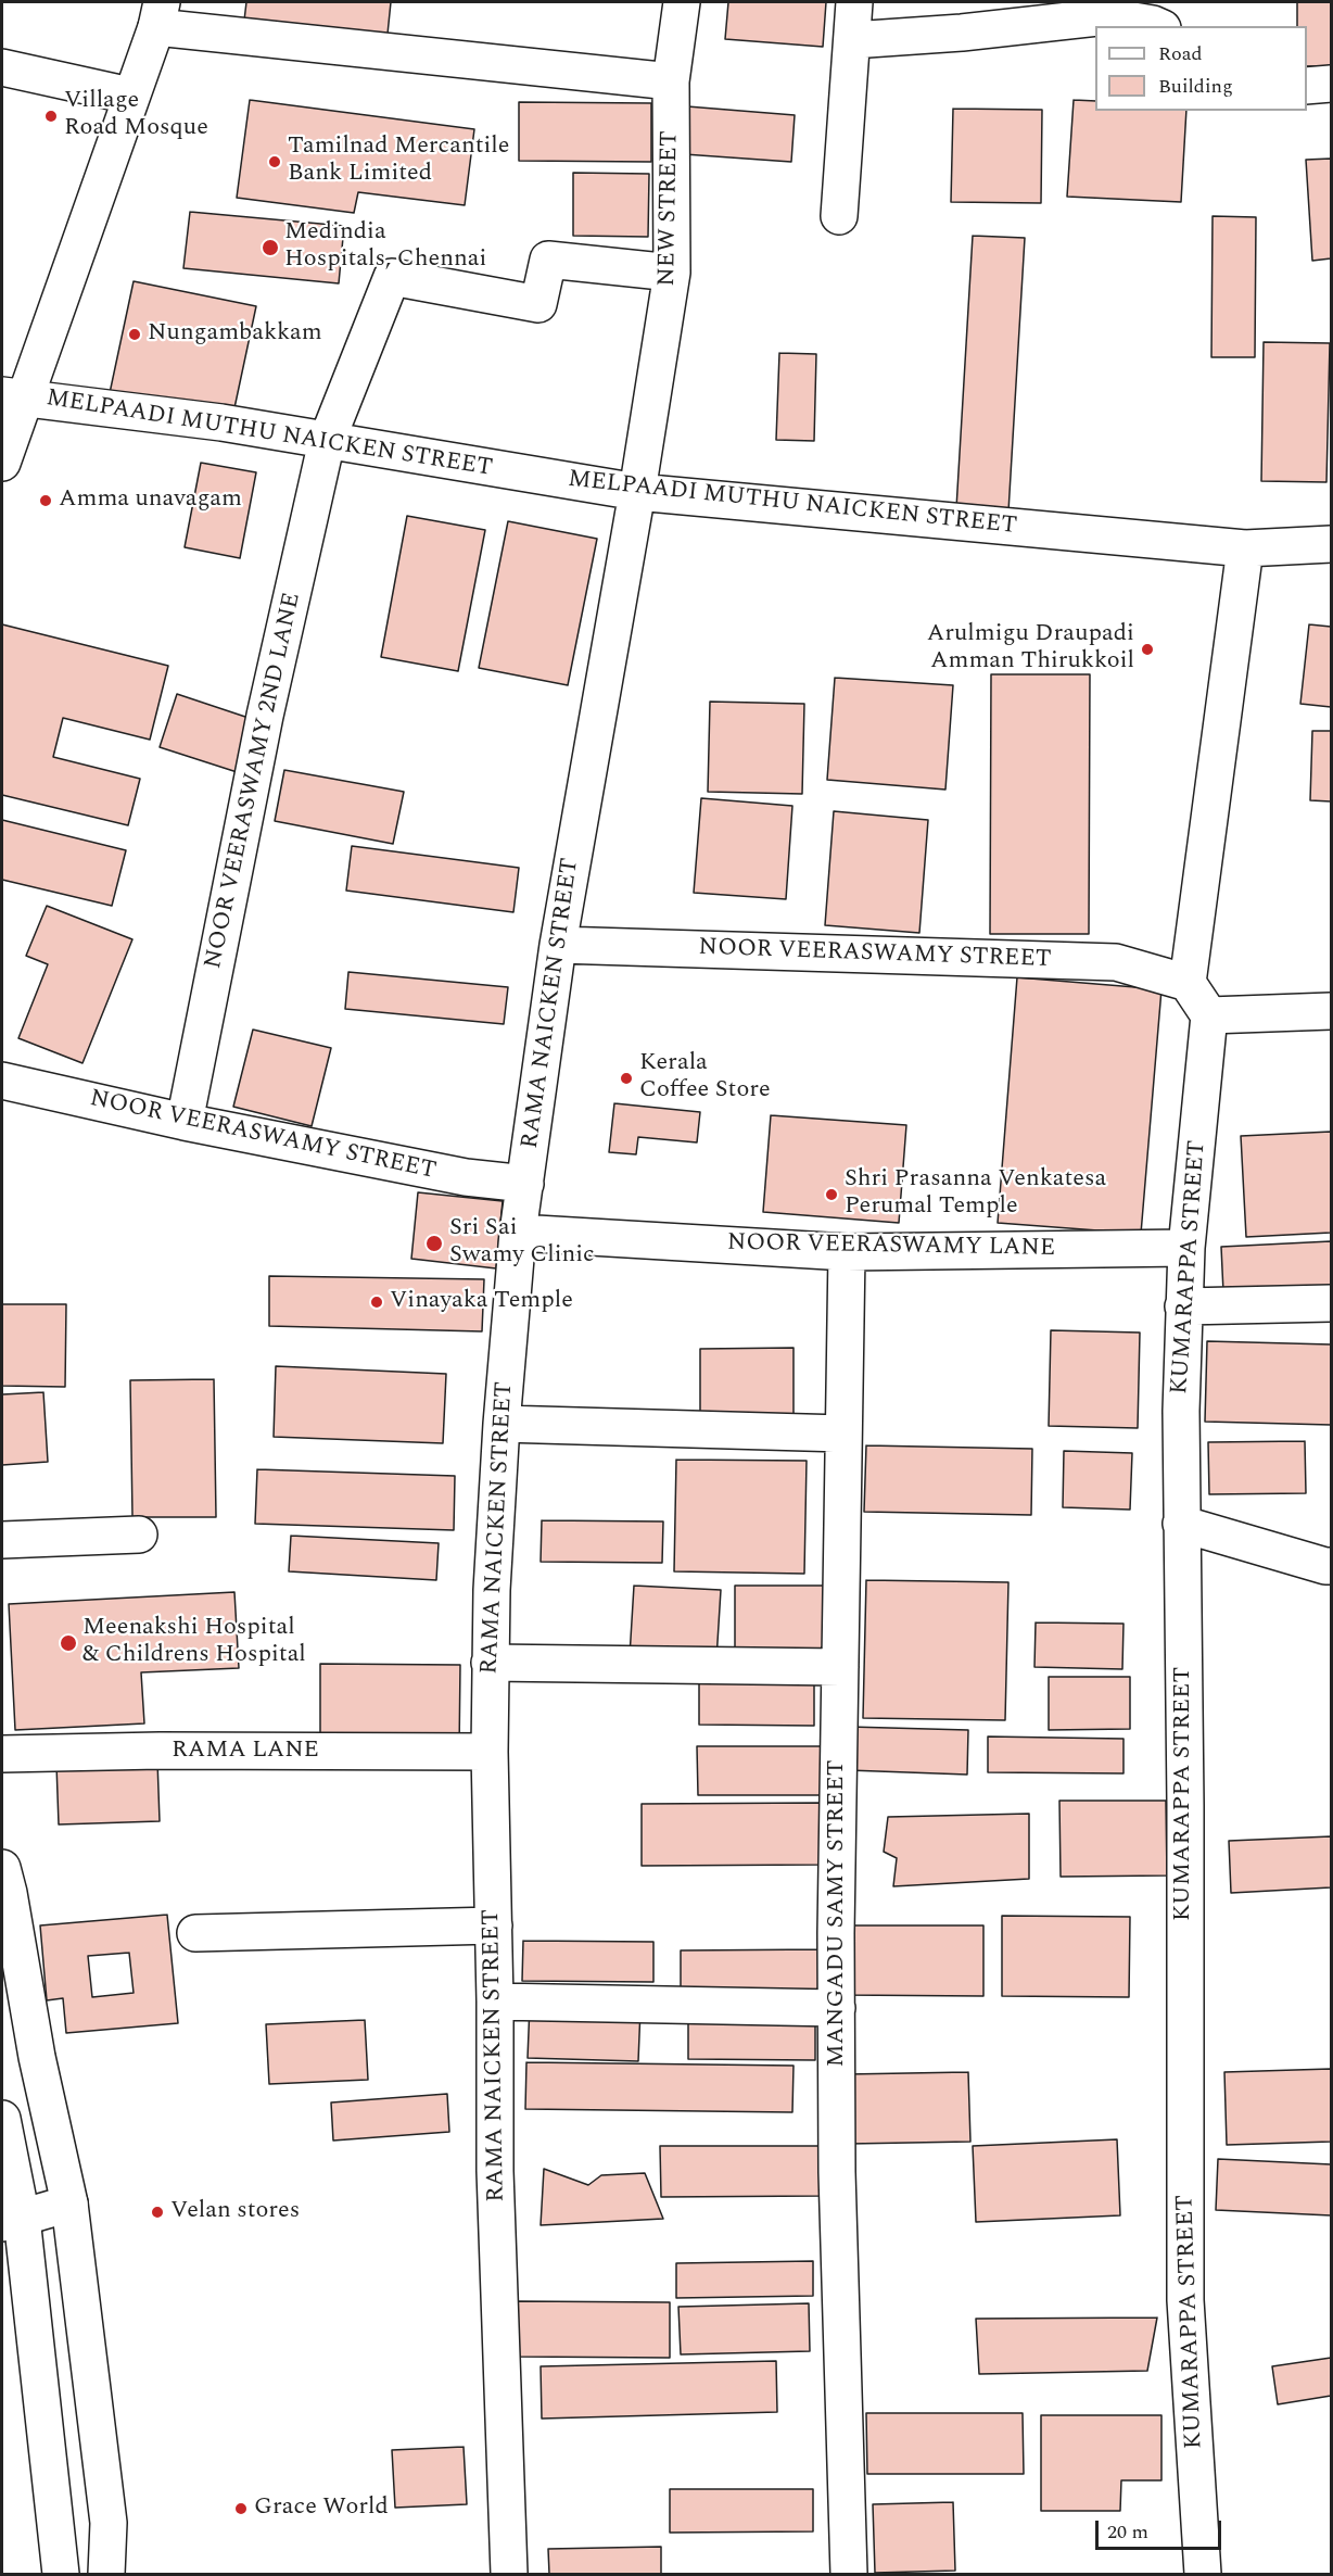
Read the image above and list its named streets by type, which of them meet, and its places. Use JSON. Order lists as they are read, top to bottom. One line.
{"streets":{"street":["NEW STREET","MELPAADI MUTHU NAICKEN STREET","NOOR VEERASWAMY 2ND LANE","NOOR VEERASWAMY STREET","RAMA NAICKEN STREET","NOOR VEERASWAMY LANE","KUMARAPPA STREET","RAMA LANE","MANGADU SAMY STREET"]},"crossings":[["NEW STREET","MELPAADI MUTHU NAICKEN STREET"],["NEW STREET","NOOR VEERASWAMY 2ND LANE"],["NEW STREET","RAMA NAICKEN STREET"],["MELPAADI MUTHU NAICKEN STREET","NOOR VEERASWAMY 2ND LANE"],["MELPAADI MUTHU NAICKEN STREET","RAMA NAICKEN STREET"],["NOOR VEERASWAMY 2ND LANE","NOOR VEERASWAMY STREET"],["NOOR VEERASWAMY STREET","RAMA NAICKEN STREET"],["RAMA NAICKEN STREET","NOOR VEERASWAMY LANE"],["RAMA NAICKEN STREET","RAMA LANE"],["NOOR VEERASWAMY LANE","KUMARAPPA STREET"],["NOOR VEERASWAMY LANE","MANGADU SAMY STREET"]],"places":["Village Road Mosque","Tamilnad Mercantile Bank Limited","Medindia Hospitals, Chennai","Nungambakkam","Amma unavagam","Arulmigu Draupadi Amman Thirukkoil","Kerala Coffee Store","Shri Prasanna Venkatesa Perumal Temple","Sri Sai Swamy Clinic","Vinayaka Temple","Meenakshi Hospital & Childrens Hospital","Velan stores","Grace World"],"legend":["Road","Building"],"scale_bar":"20 m"}
